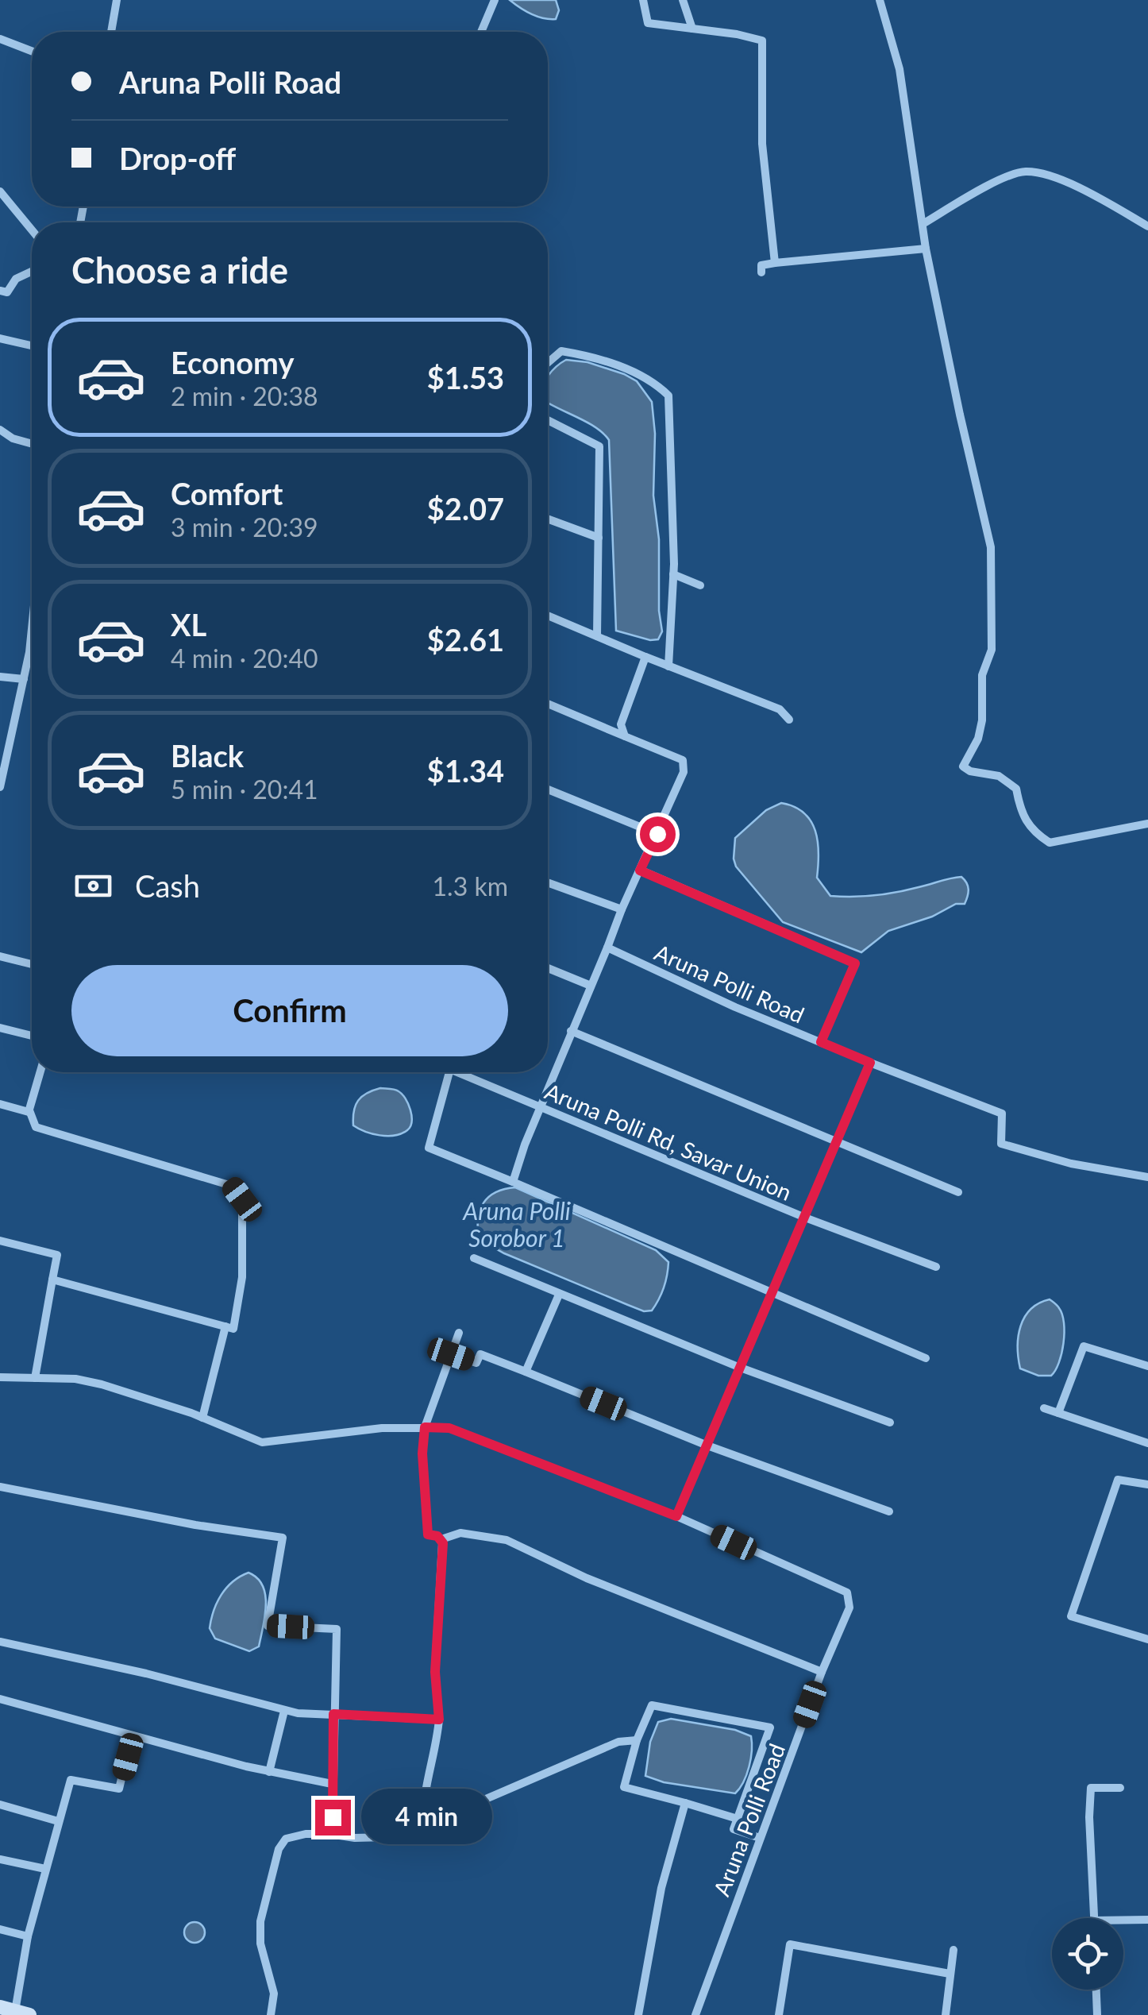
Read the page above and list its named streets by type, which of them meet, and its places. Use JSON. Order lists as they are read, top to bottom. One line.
{"streets":{"street":["Aruna Polli Road","Aruna Polli Rd, Savar Union"]},"water":["Aruna Polli Sorobor 1"],"page":{"banner":["Aruna Polli Road","Drop-off"],"heading":"Choose a ride","list":[{"name":"Economy","note":"2 min · 20:38","value":"$1.53"},{"name":"Comfort","note":"3 min · 20:39","value":"$2.07"},{"name":"XL","note":"4 min · 20:40","value":"$2.61"},{"name":"Black","note":"5 min · 20:41","value":"$1.34"}],"pay":["Cash","1.3 km"],"buttons":"Confirm","bubble":"4 min"}}
